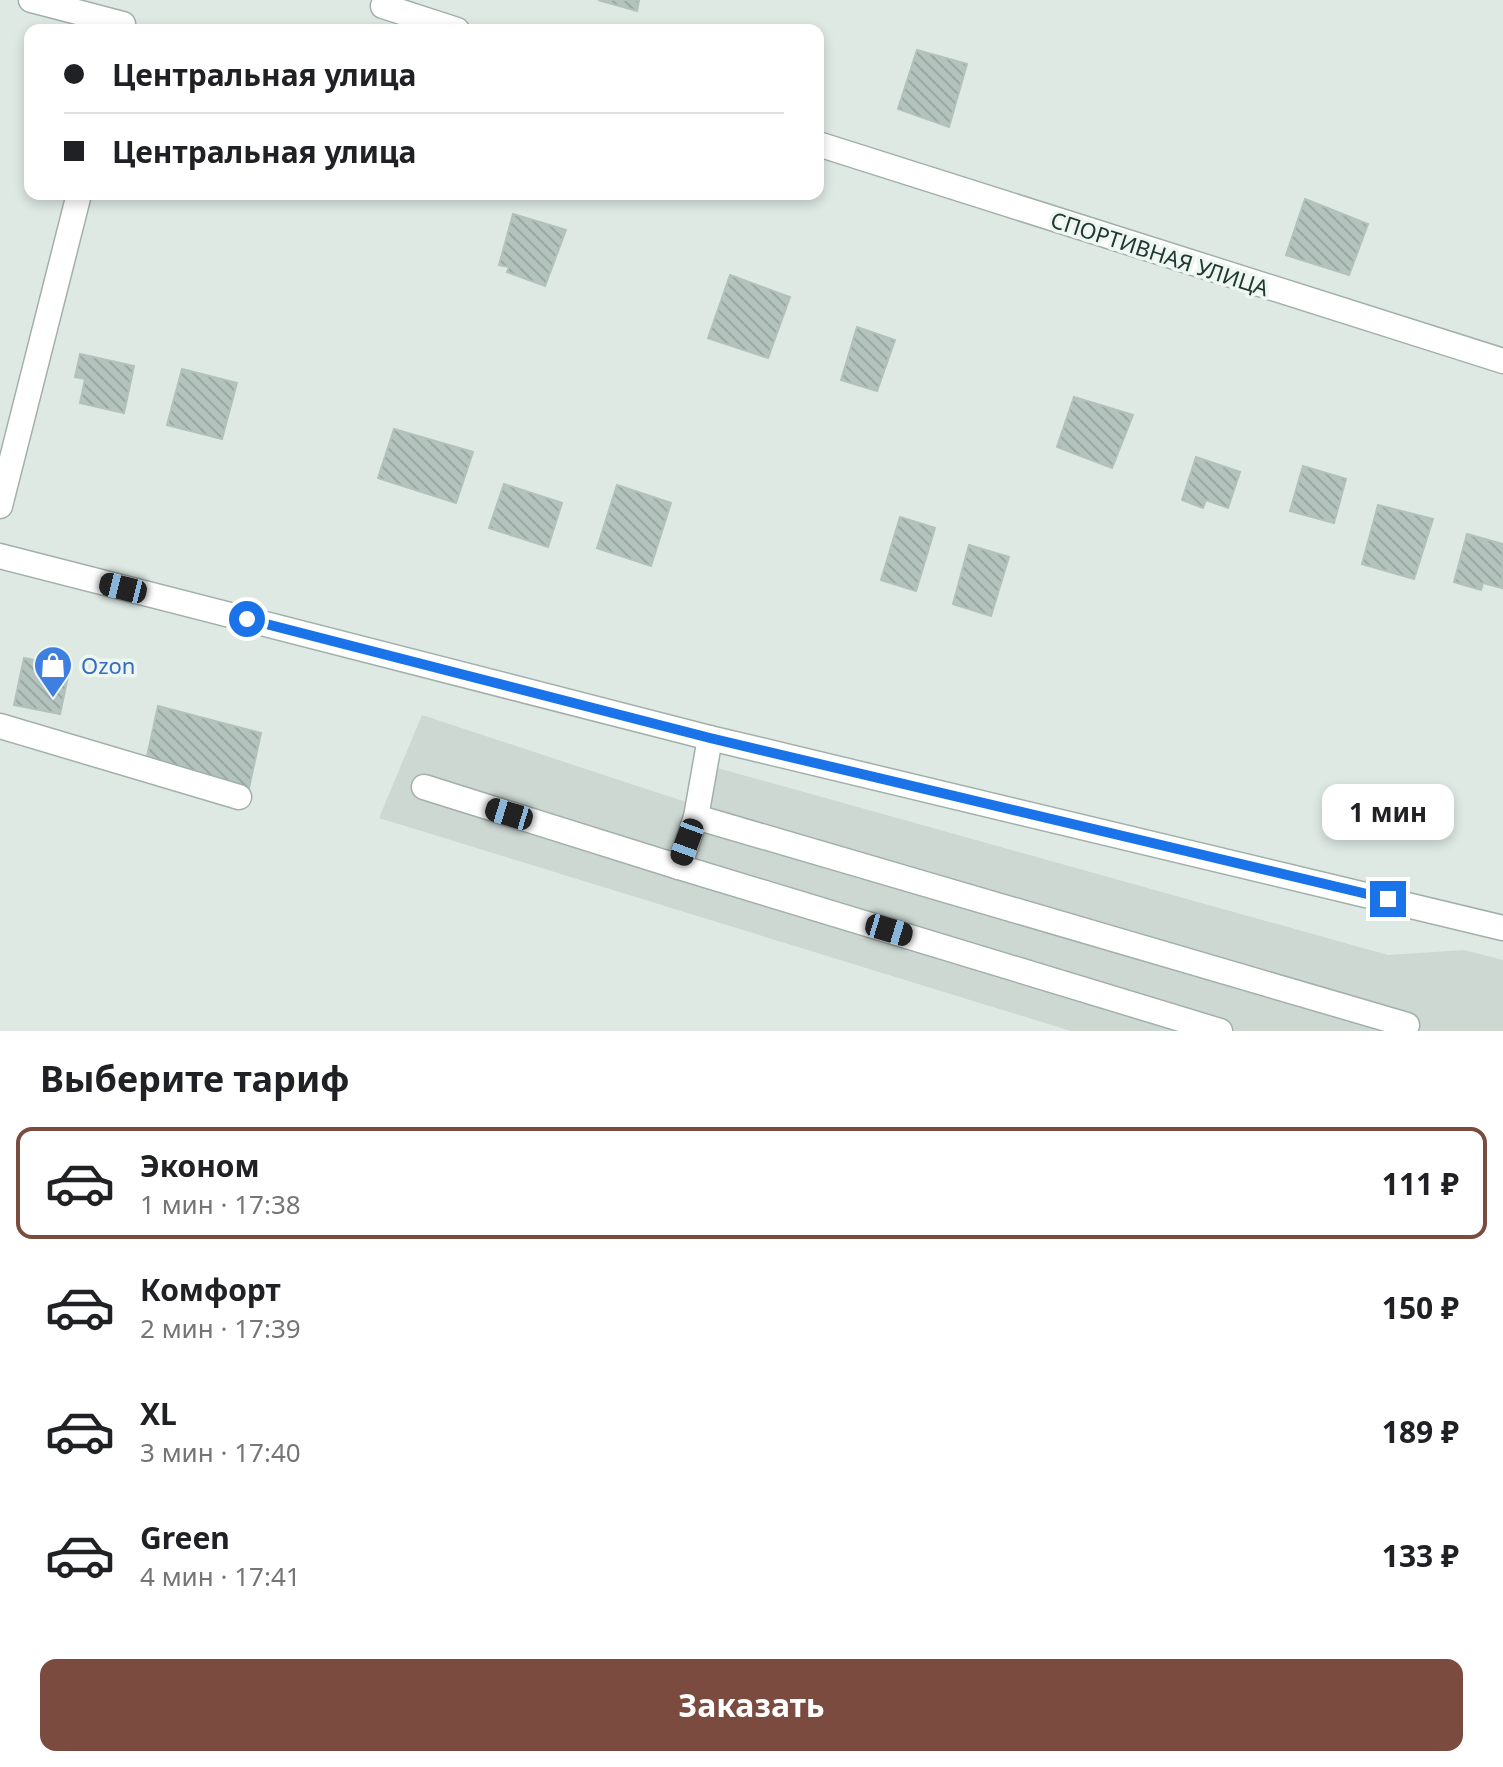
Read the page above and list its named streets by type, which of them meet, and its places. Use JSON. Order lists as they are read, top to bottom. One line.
{"streets":{"street":["СПОРТИВНАЯ УЛИЦА"]},"places":{"shop":["Ozon"]},"page":{"banner":["Центральная улица","Центральная улица"],"bubble":"1 мин","heading":"Выберите тариф","list":[{"name":"Эконом","note":"1 мин · 17:38","value":"111 ₽"},{"name":"Комфорт","note":"2 мин · 17:39","value":"150 ₽"},{"name":"XL","note":"3 мин · 17:40","value":"189 ₽"},{"name":"Green","note":"4 мин · 17:41","value":"133 ₽"}],"buttons":"Заказать"}}
